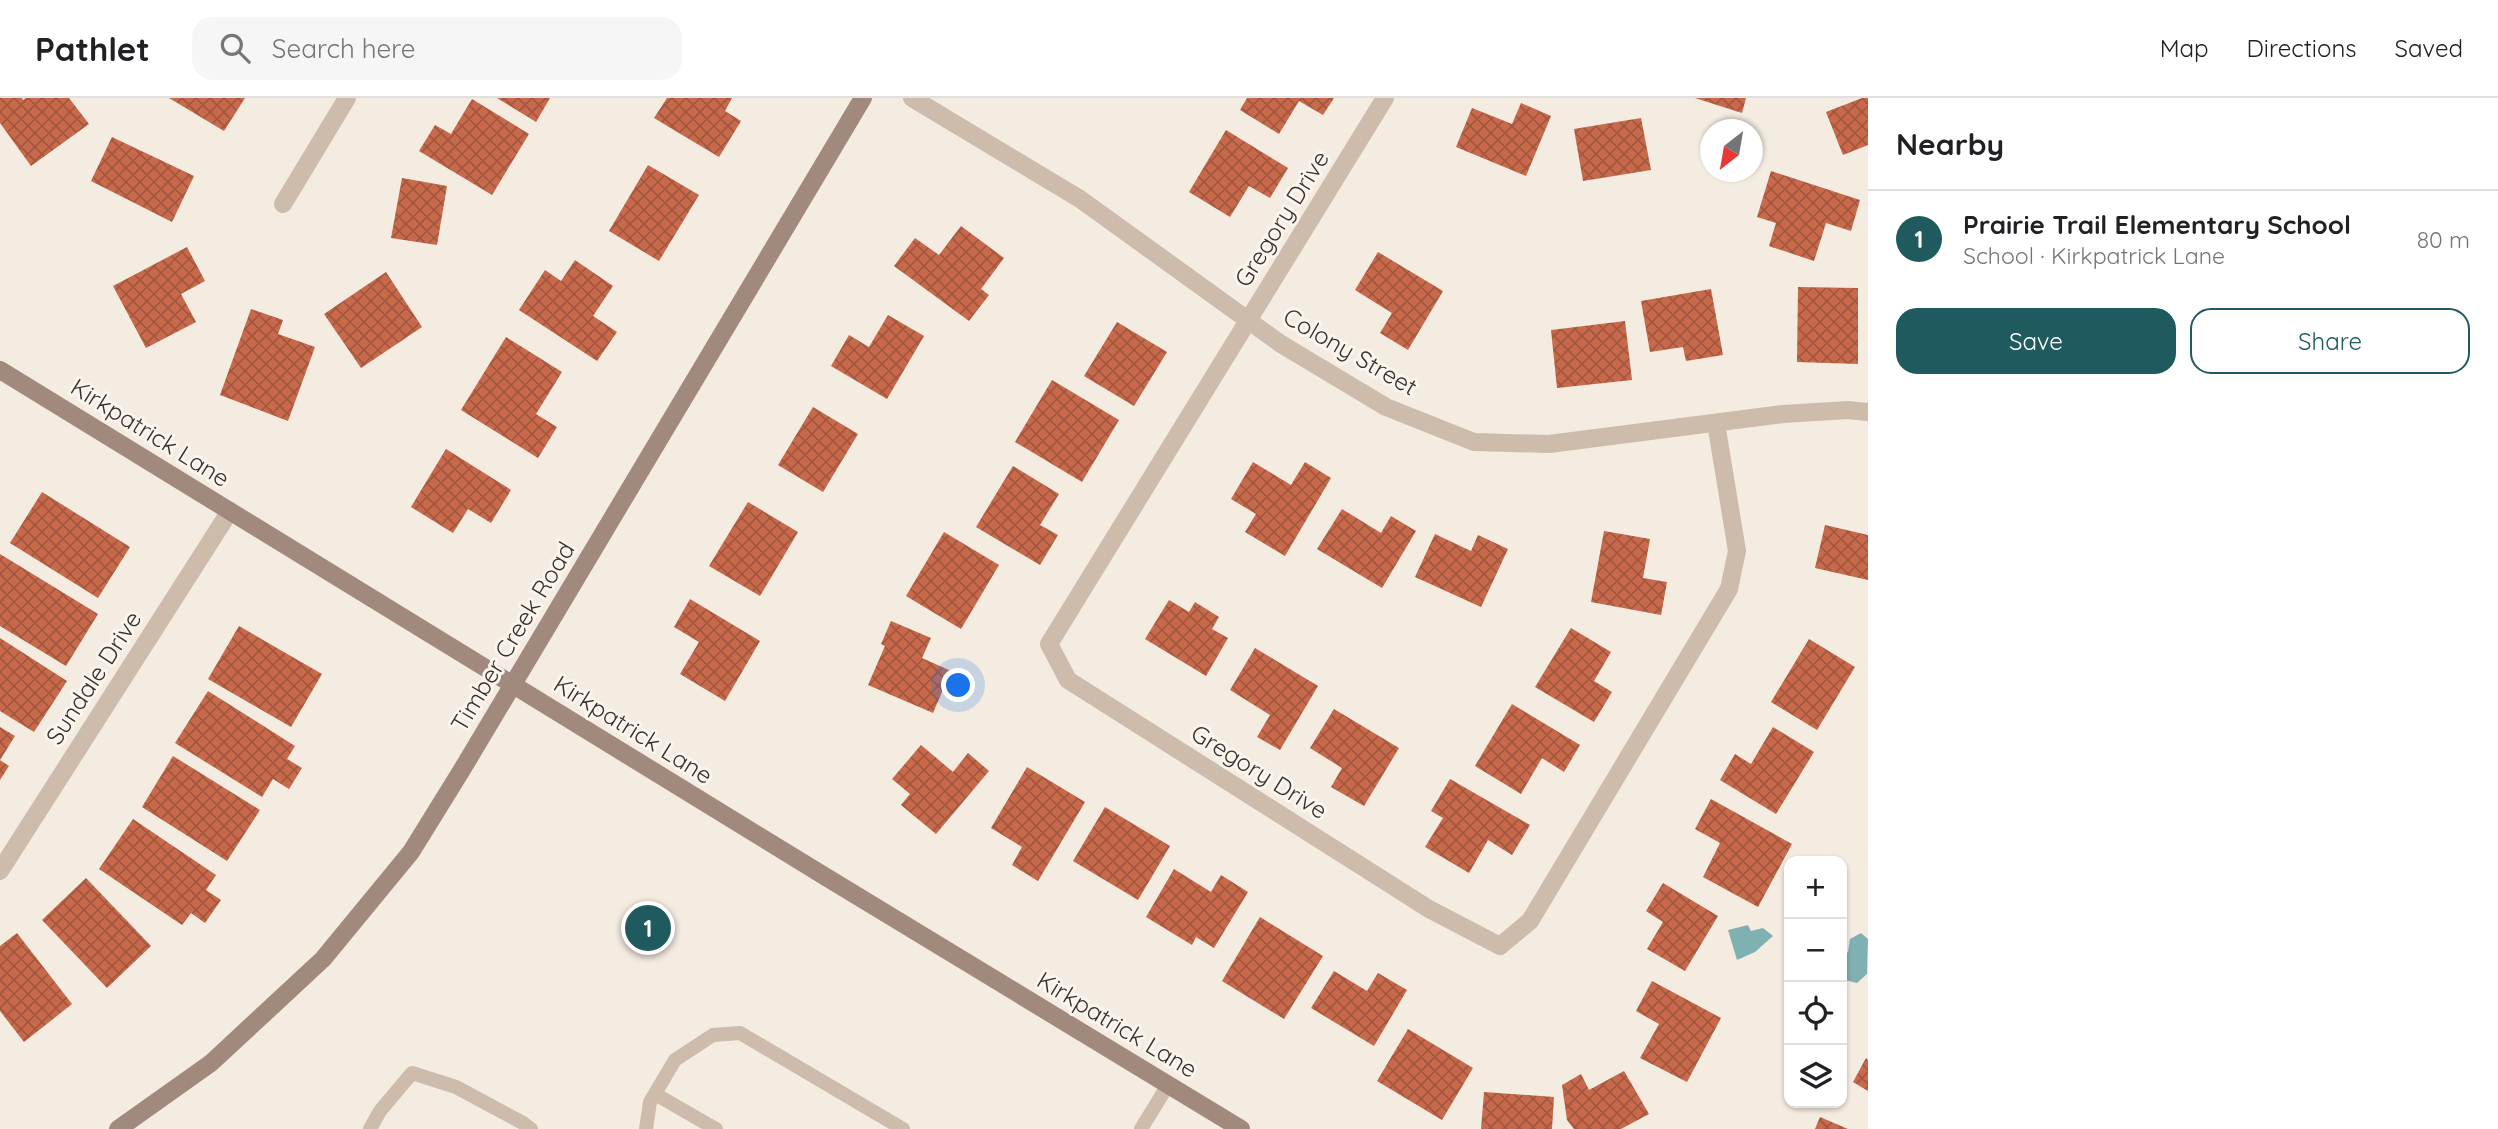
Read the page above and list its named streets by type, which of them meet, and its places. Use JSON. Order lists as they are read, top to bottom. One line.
{"streets":{"street":["Gregory Drive","Colony Street","Kirkpatrick Lane","Timber Creek Road","Sundale Drive"]},"crossings":[["Gregory Drive","Colony Street"],["Kirkpatrick Lane","Timber Creek Road"],["Kirkpatrick Lane","Sundale Drive"]],"north":"bottom left","page":{"header":"Pathlet","search":"Search here","nav":["Map","Directions","Saved"],"heading":"Nearby","list":[{"mark":"1","name":"Prairie Trail Elementary School","note":"School · Kirkpatrick Lane","value":"80 m"}],"buttons":["Save","Share"],"map_buttons":["+","−"],"pins":"1"}}
